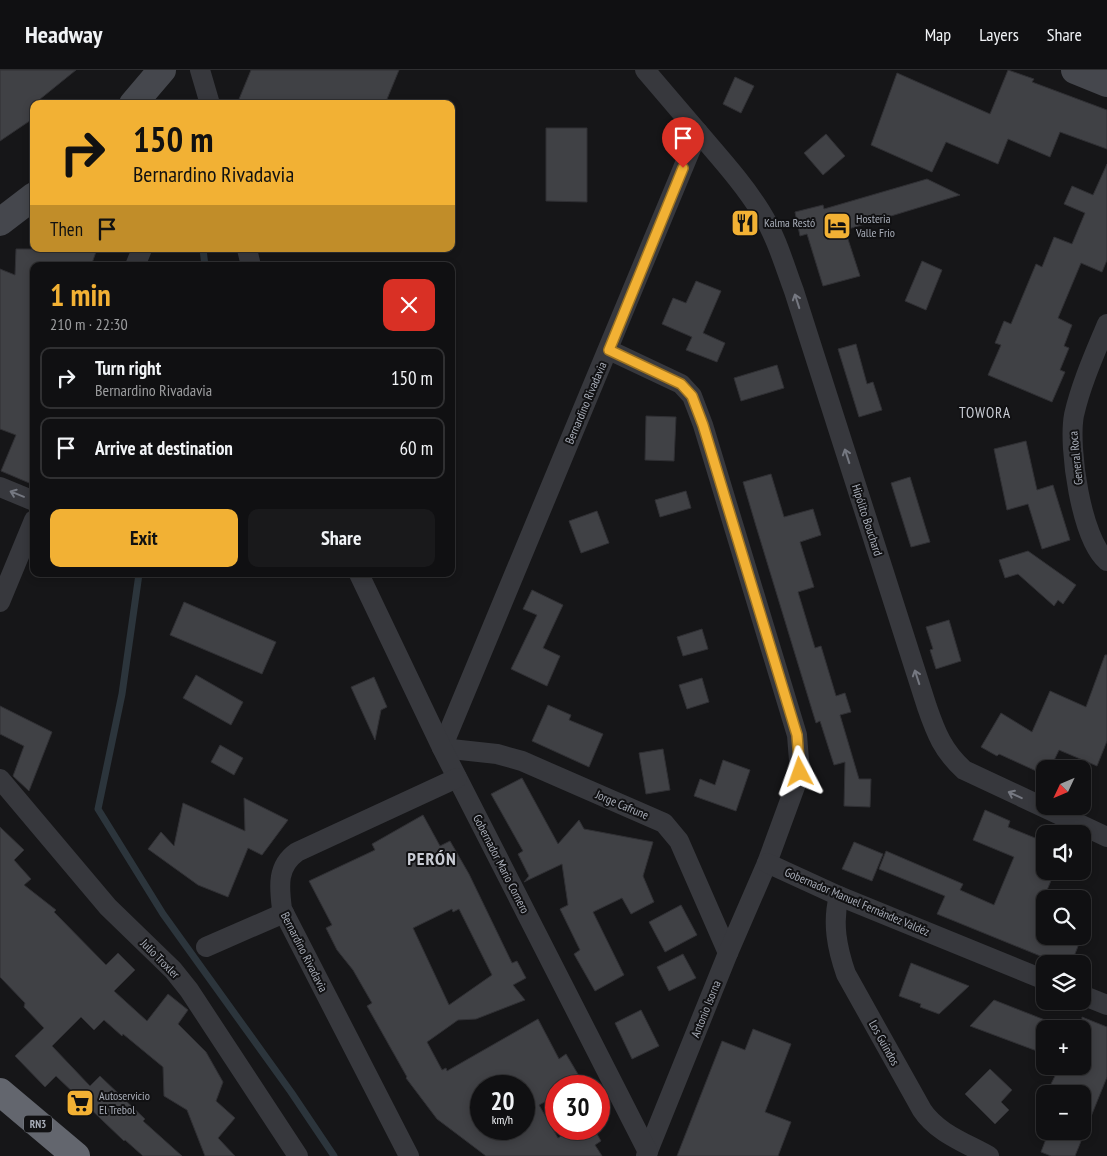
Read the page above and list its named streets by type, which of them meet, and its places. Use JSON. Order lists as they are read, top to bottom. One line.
{"streets":{"highway":["RN3"],"street":["Bernardino Rivadavia","General Roca","Hipólito Bouchard","Jorge Cafrune","Gobernador Mario Cornero","Gobernador Manuel Fernández Valdéz","Julio Troxler","Antonio Isorna","Los Guindos"]},"crossings":[["Bernardino Rivadavia","Hipólito Bouchard"],["Bernardino Rivadavia","Jorge Cafrune"],["Bernardino Rivadavia","Gobernador Mario Cornero"],["Jorge Cafrune","Gobernador Mario Cornero"],["Jorge Cafrune","Antonio Isorna"],["Gobernador Mario Cornero","Antonio Isorna"],["Gobernador Manuel Fernández Valdéz","Antonio Isorna"],["Gobernador Manuel Fernández Valdéz","Los Guindos"]],"one_way":["Hipólito Bouchard"],"districts":["TOWORA","PERÓN"],"places":{"restaurant":["Kalma Restó"],"hotel":["Hosteria Valle Frio"],"supermarket":["Autoservicio El Trebol"]},"north":"bottom left","page":{"header":"Headway","nav":["Map","Layers","Share"],"turn":["150 m","Bernardino Rivadavia"],"then":"Then","heading":["1 min","210 m · 22:30"],"list":[{"name":"Turn right","note":"Bernardino Rivadavia","value":"150 m"},{"name":"Arrive at destination","value":"60 m"}],"buttons":["Exit","Share"],"map_buttons":["+","−"],"speed":"20 km/h","limit":"30"}}
